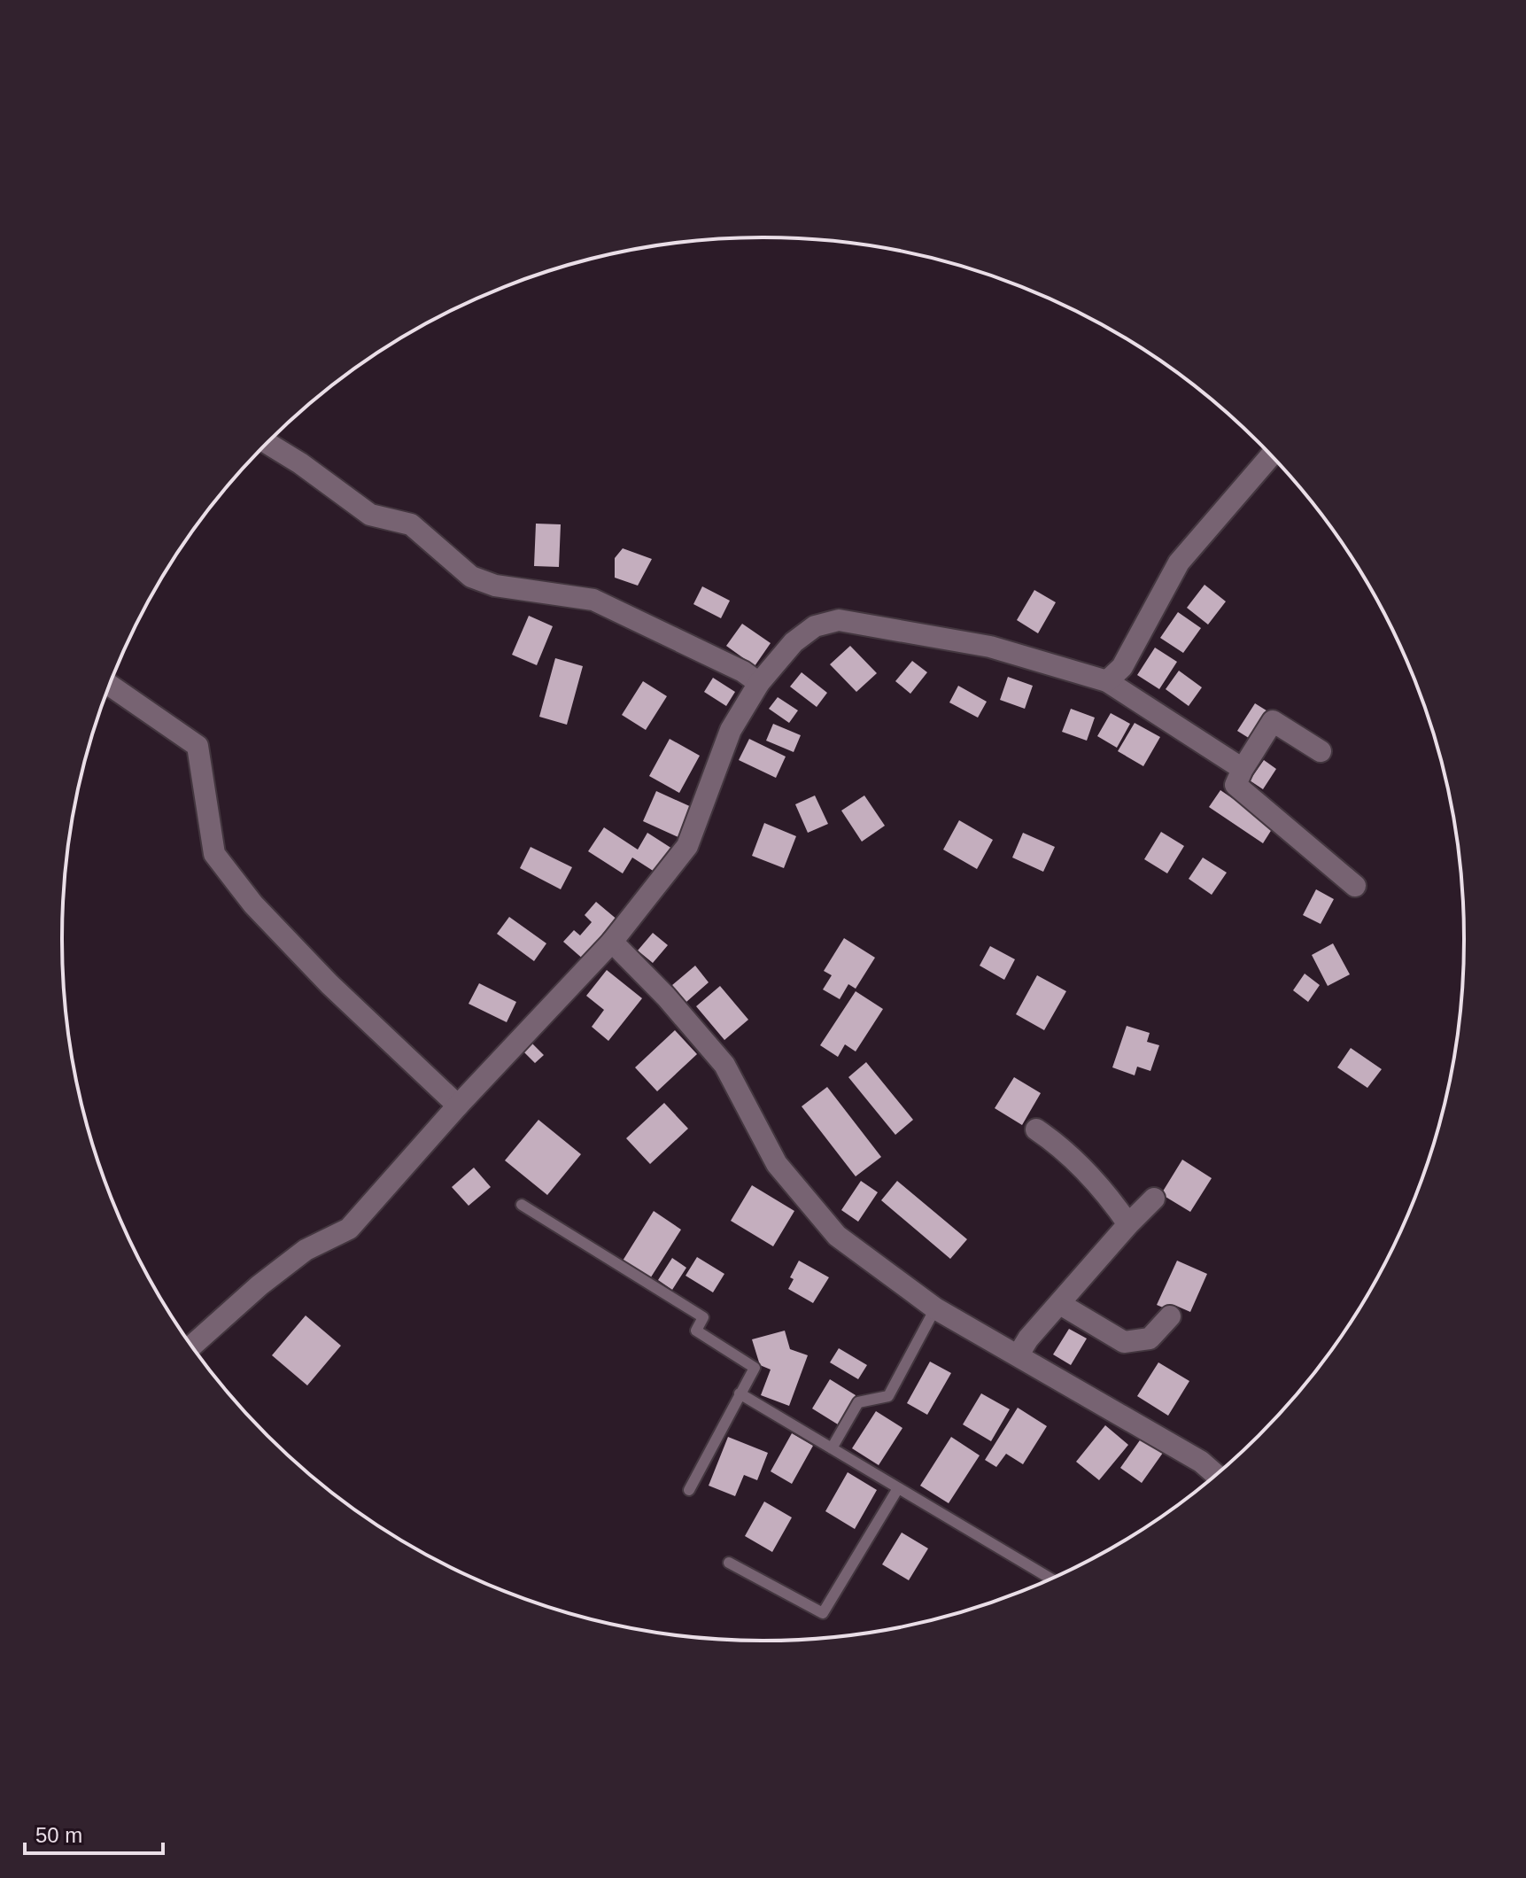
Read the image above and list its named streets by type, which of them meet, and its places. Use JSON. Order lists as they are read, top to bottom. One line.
{"scale_bar":"50 m"}
